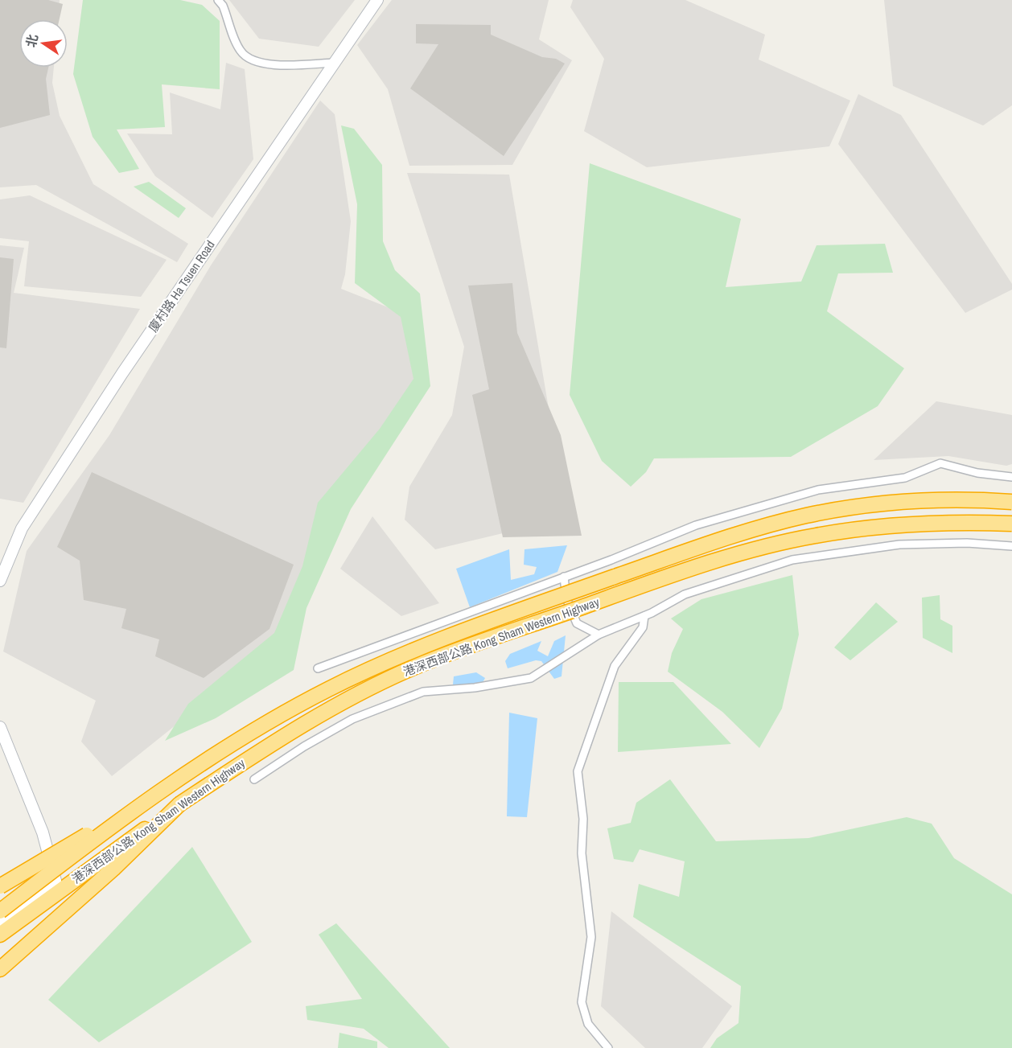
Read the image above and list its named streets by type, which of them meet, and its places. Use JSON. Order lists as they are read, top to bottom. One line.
{"streets":{"highway":["港深西部公路 Kong Sham Western Highway"],"street":["廈村路 Ha Tsuen Road"]},"north":"left"}
